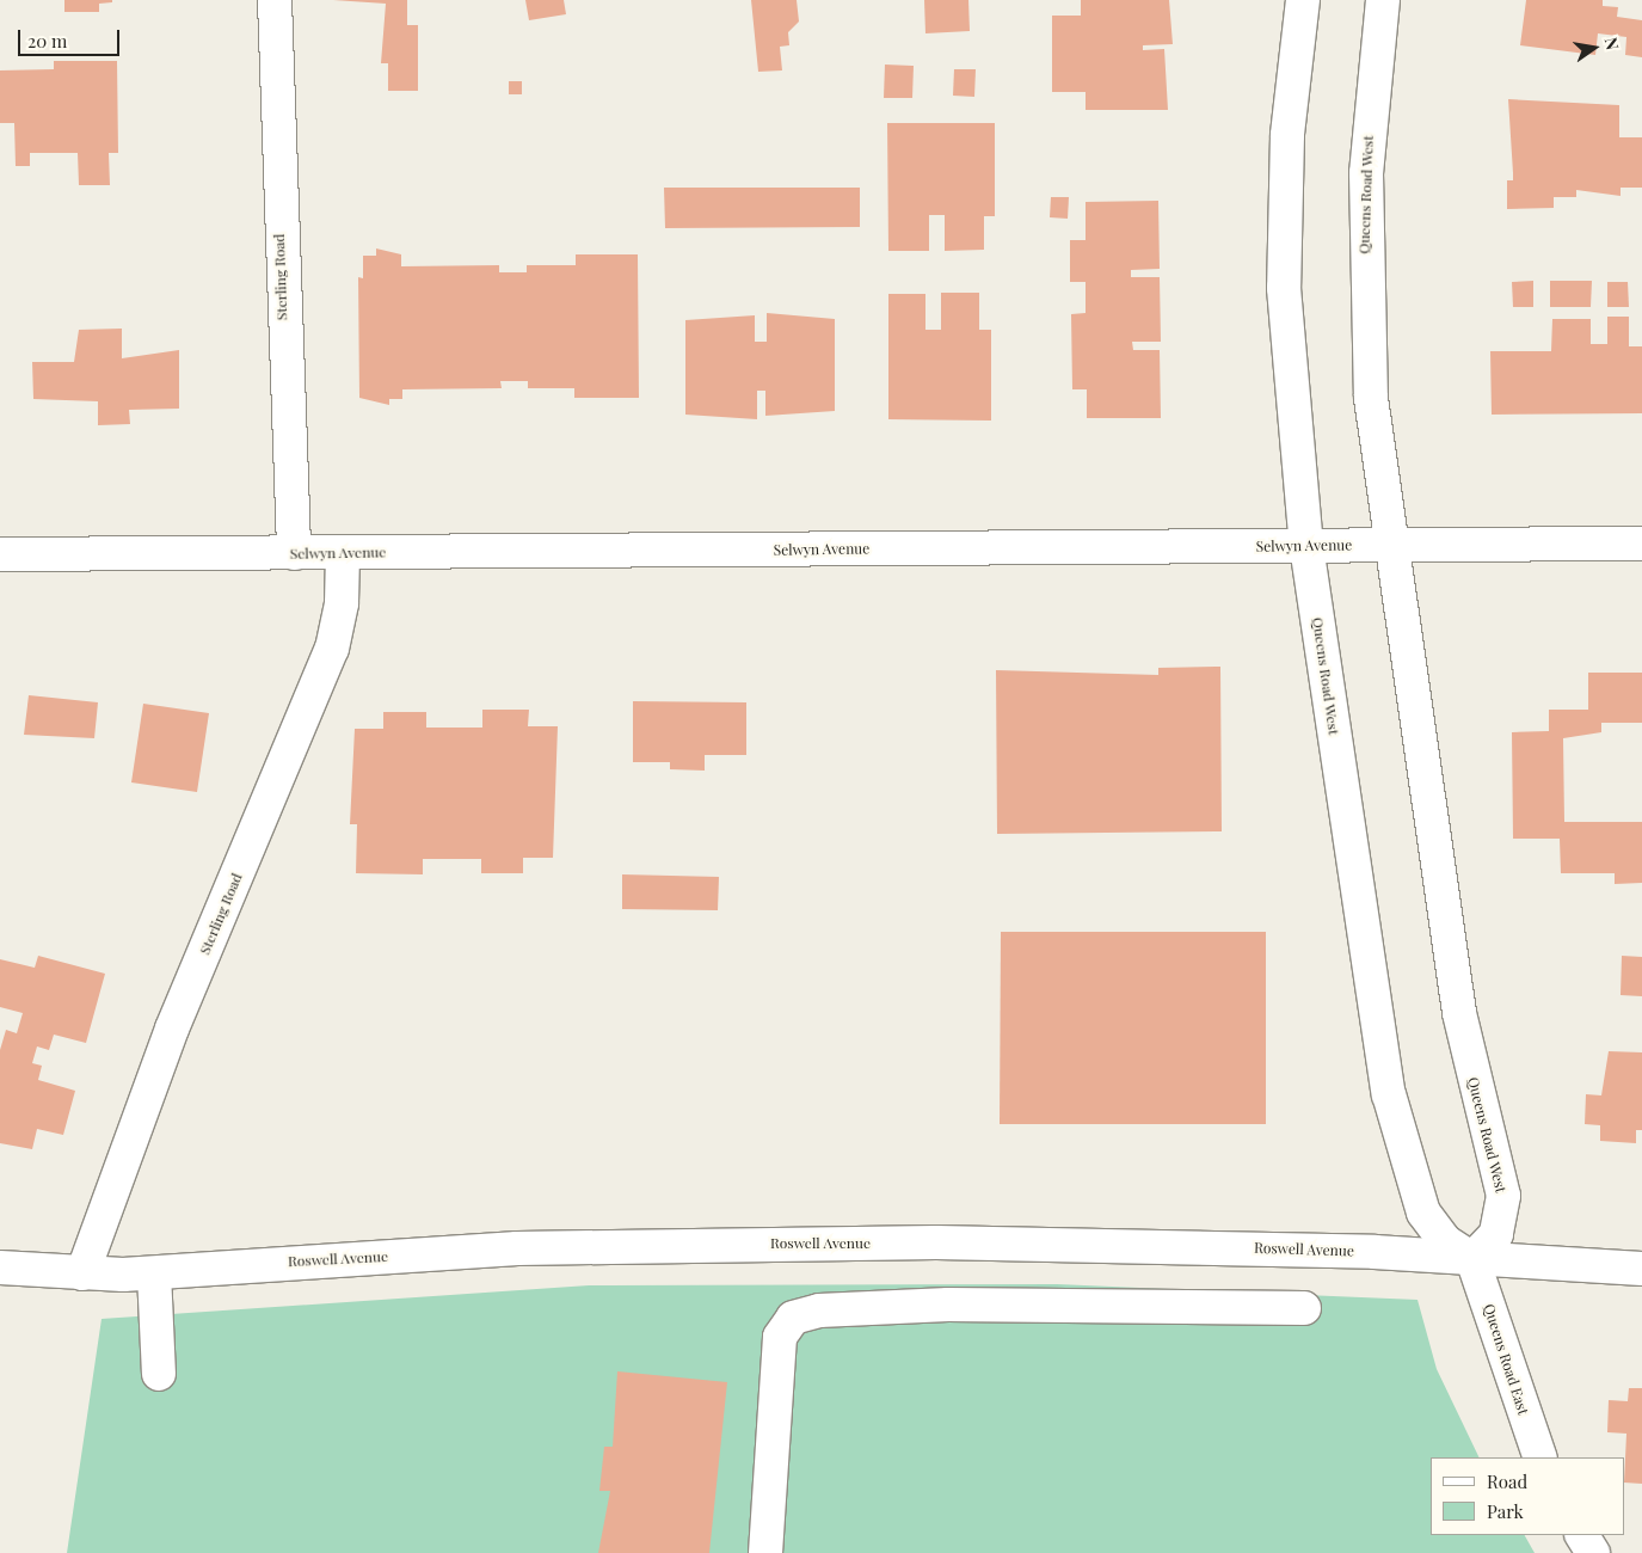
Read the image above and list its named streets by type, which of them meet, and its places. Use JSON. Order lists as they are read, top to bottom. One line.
{"streets":{"street":["Queens Road West","Sterling Road","Selwyn Avenue","Roswell Avenue","Queens Road East"]},"crossings":[["Queens Road West","Selwyn Avenue"],["Queens Road West","Roswell Avenue"],["Queens Road West","Queens Road East"],["Sterling Road","Selwyn Avenue"],["Sterling Road","Roswell Avenue"],["Roswell Avenue","Queens Road East"]],"legend":["Road","Park"],"scale_bar":"20 m","north":"right"}
